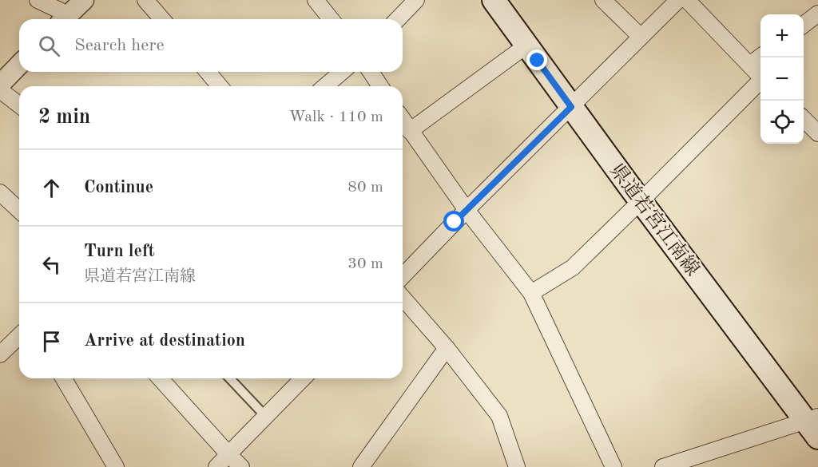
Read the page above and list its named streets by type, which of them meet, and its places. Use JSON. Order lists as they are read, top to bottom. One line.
{"streets":{"main road":["県道若宮江南線"]},"page":{"map_buttons":["+","−"],"search":"Search here","heading":["2 min","Walk · 110 m"],"list":[["Continue","80 m"],["Turn left","県道若宮江南線","30 m"],"Arrive at destination"]}}
